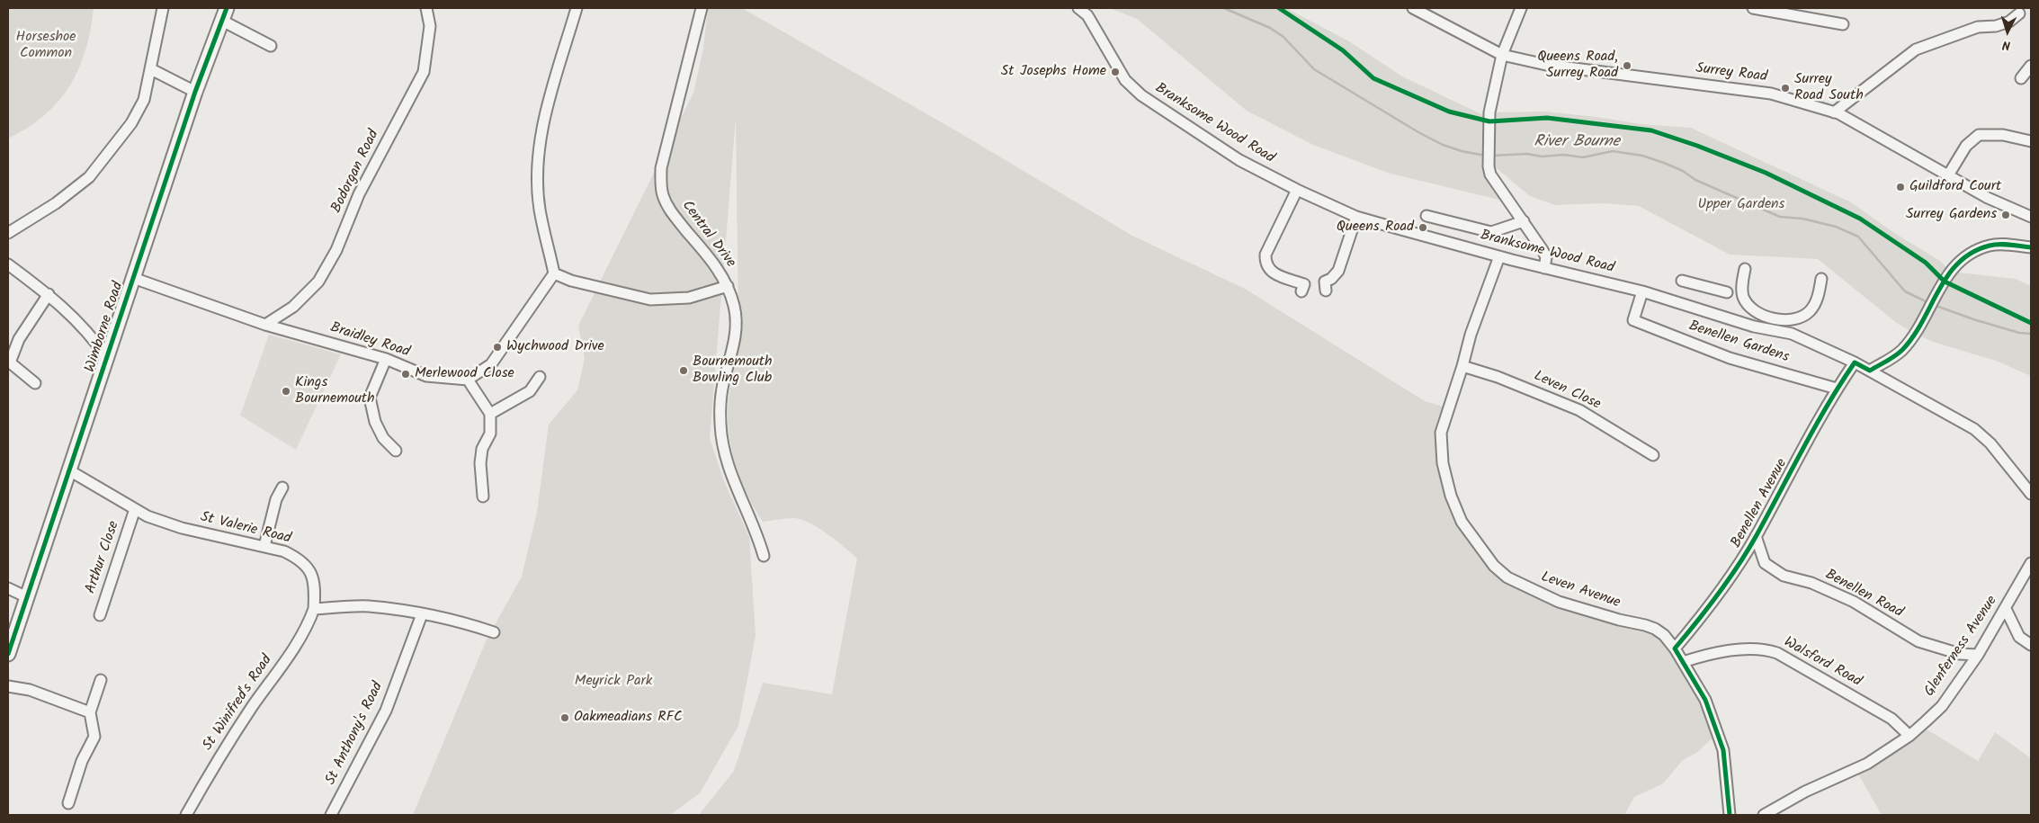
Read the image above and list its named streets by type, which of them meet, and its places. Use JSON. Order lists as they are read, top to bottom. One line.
{"streets":{"main road":["Wimborne Road"],"street":["Surrey Road","Branksome Wood Road","Bodorgan Road","Central Drive","Braidley Road","Benellen Gardens","Leven Close","Benellen Avenue","St Valerie Road","Arthur Close","Leven Avenue","Benellen Road","Glenferness Avenue","Walsford Road","St Winifred's Road","St Anthony's Road"]},"crossings":[["Branksome Wood Road","Benellen Gardens"],["Branksome Wood Road","Benellen Avenue"],["Branksome Wood Road","Leven Avenue"],["Bodorgan Road","Braidley Road"],["Wimborne Road","Braidley Road"],["Wimborne Road","St Valerie Road"],["Benellen Gardens","Benellen Avenue"],["Leven Close","Leven Avenue"],["Benellen Avenue","Leven Avenue"],["Benellen Avenue","Benellen Road"],["St Valerie Road","Arthur Close"],["St Valerie Road","St Winifred's Road"],["Leven Avenue","Walsford Road"],["Benellen Road","Glenferness Avenue"],["Glenferness Avenue","Walsford Road"]],"water":["River Bourne"],"parks":["Horseshoe Common","Upper Gardens","Meyrick Park"],"places":["Queens Road, Surrey Road","St Josephs Home","Surrey Road South","Guildford Court","Surrey Gardens","Queens Road","Wychwood Drive","Bournemouth Bowling Club","Merlewood Close","Kings Bournemouth","Oakmeadians RFC"],"north":"bottom"}
